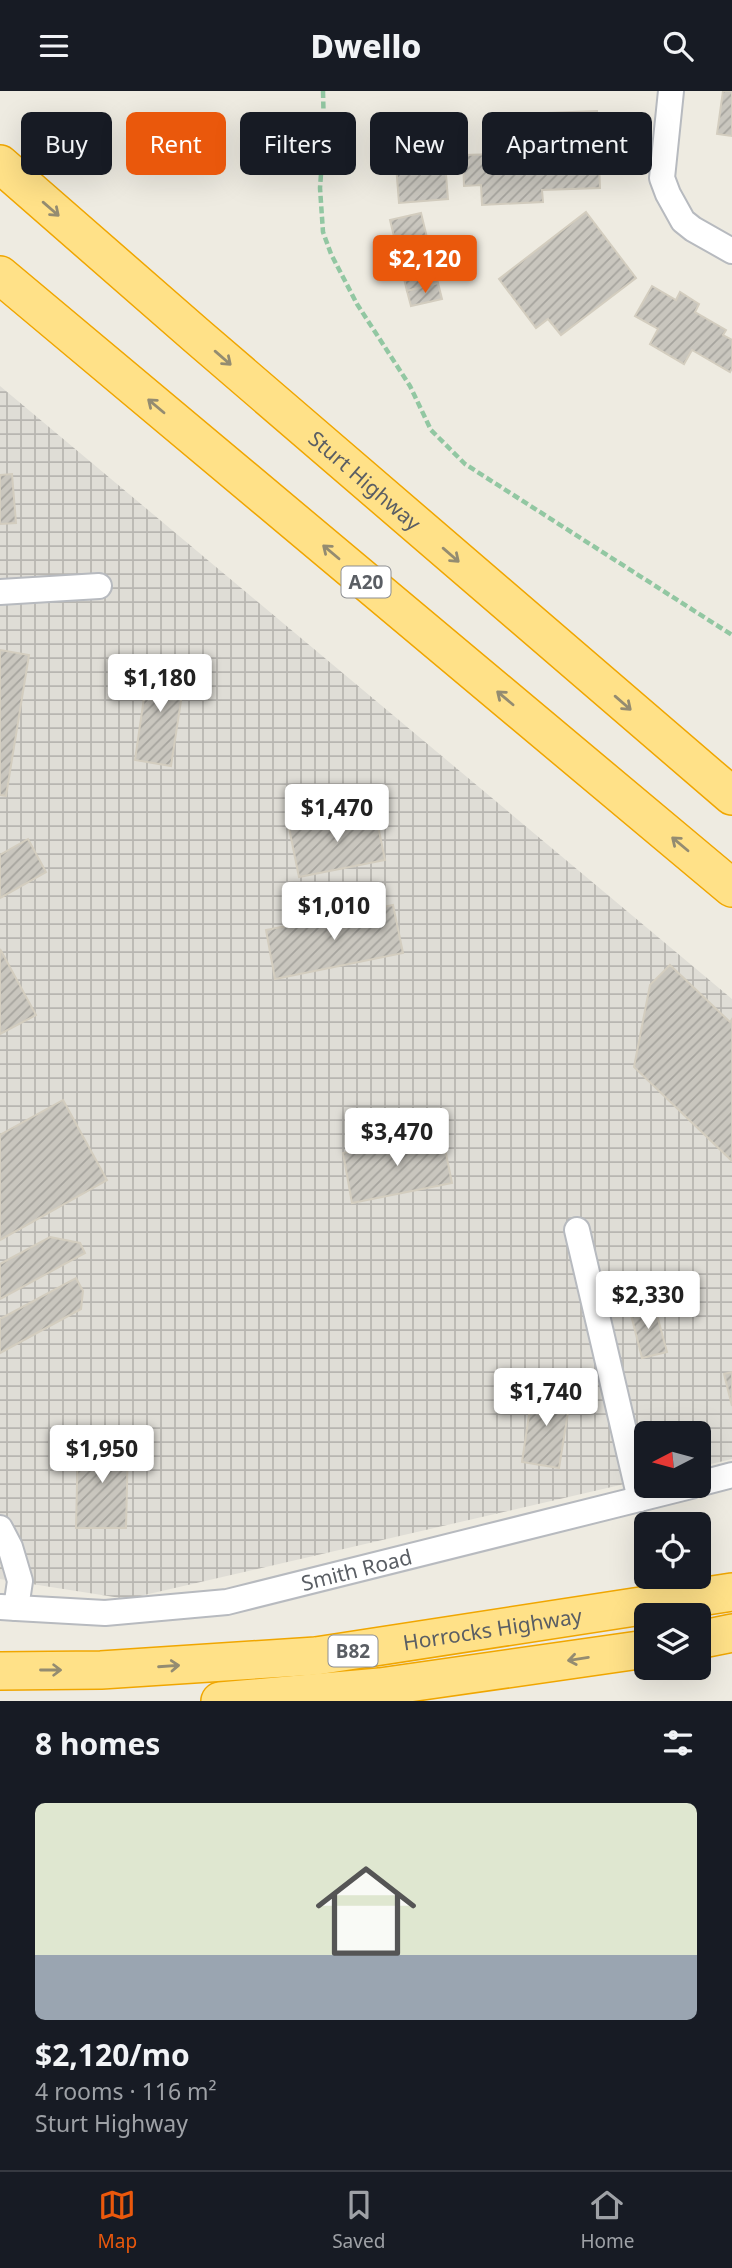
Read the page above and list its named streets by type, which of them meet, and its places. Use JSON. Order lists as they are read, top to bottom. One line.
{"streets":{"highway":["Sturt Highway","A20","Horrocks Highway","B82"],"street":["Smith Road"]},"north":"left","page":{"header":"Dwello","chip":["Buy","Rent","Filters","New","Apartment"],"price":["$2,120","$1,180","$1,470","$1,010","$3,470","$2,330","$1,740","$1,950"],"heading":"8 homes","list":[{"name":"$2,120/mo","note":"4 rooms · 116 m² · Sturt Highway"}],"tabs":["Map","Saved","Home"]}}
